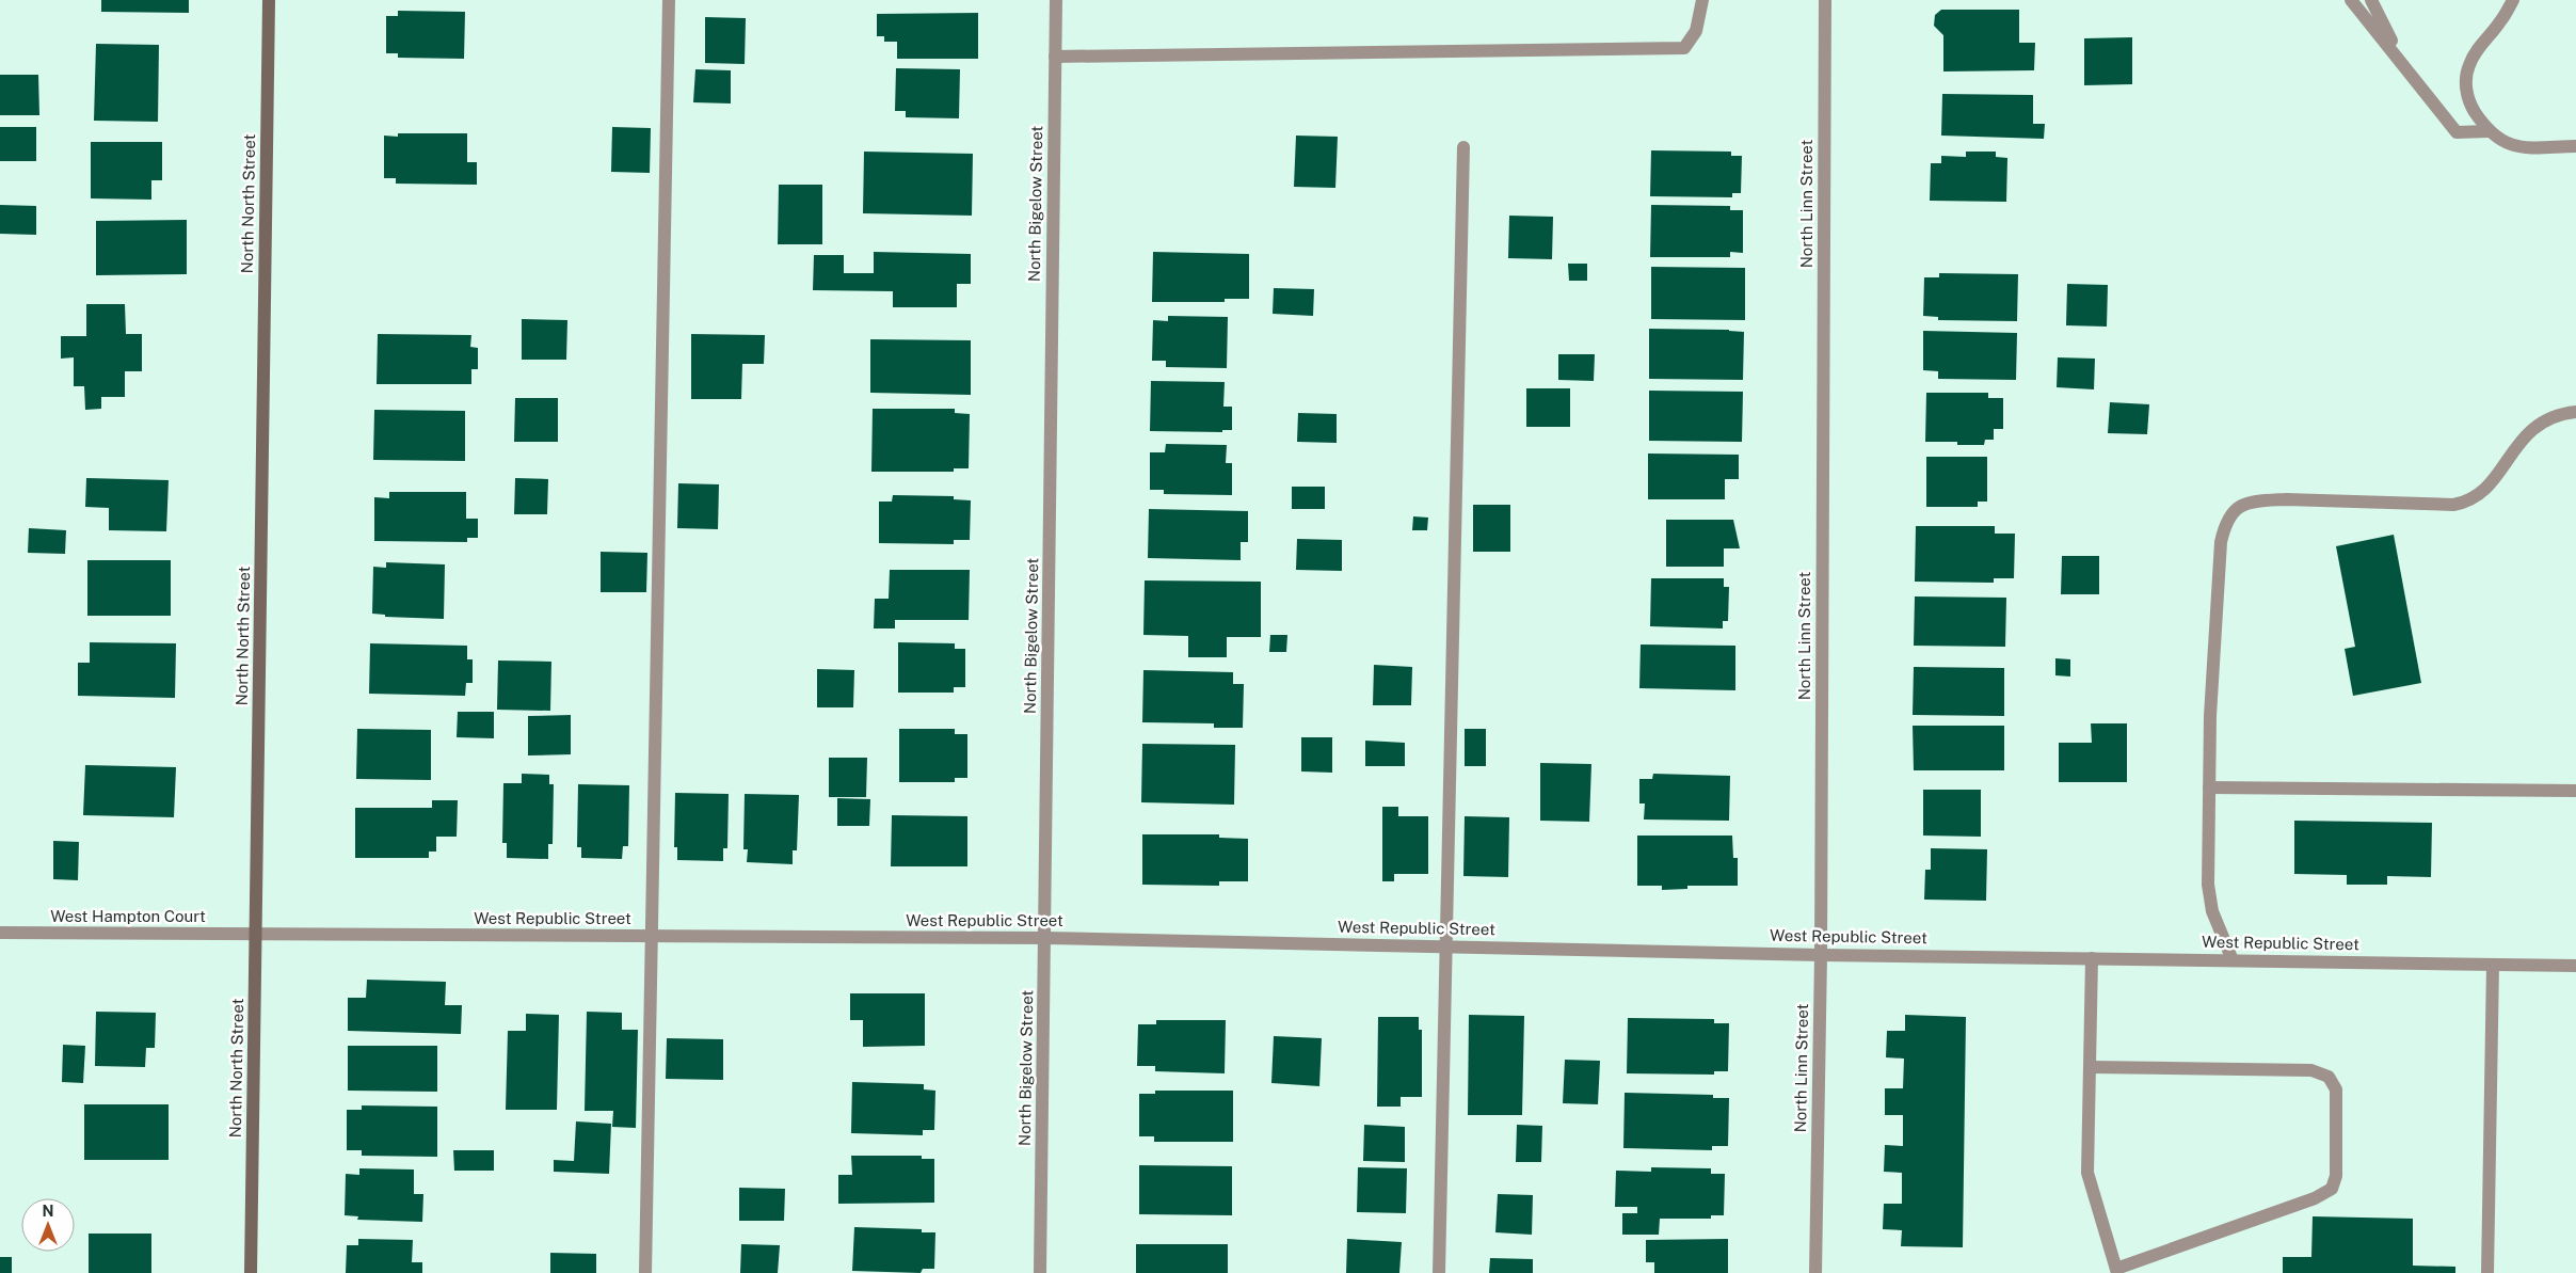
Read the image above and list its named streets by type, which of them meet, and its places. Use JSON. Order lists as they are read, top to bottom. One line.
{"streets":{"street":["North North Street","North Bigelow Street","North Linn Street","West Hampton Court","West Republic Street"]},"crossings":[["North North Street","West Hampton Court"],["North North Street","West Republic Street"],["North Bigelow Street","West Republic Street"],["North Linn Street","West Republic Street"],["West Hampton Court","West Republic Street"]],"north":"top"}
